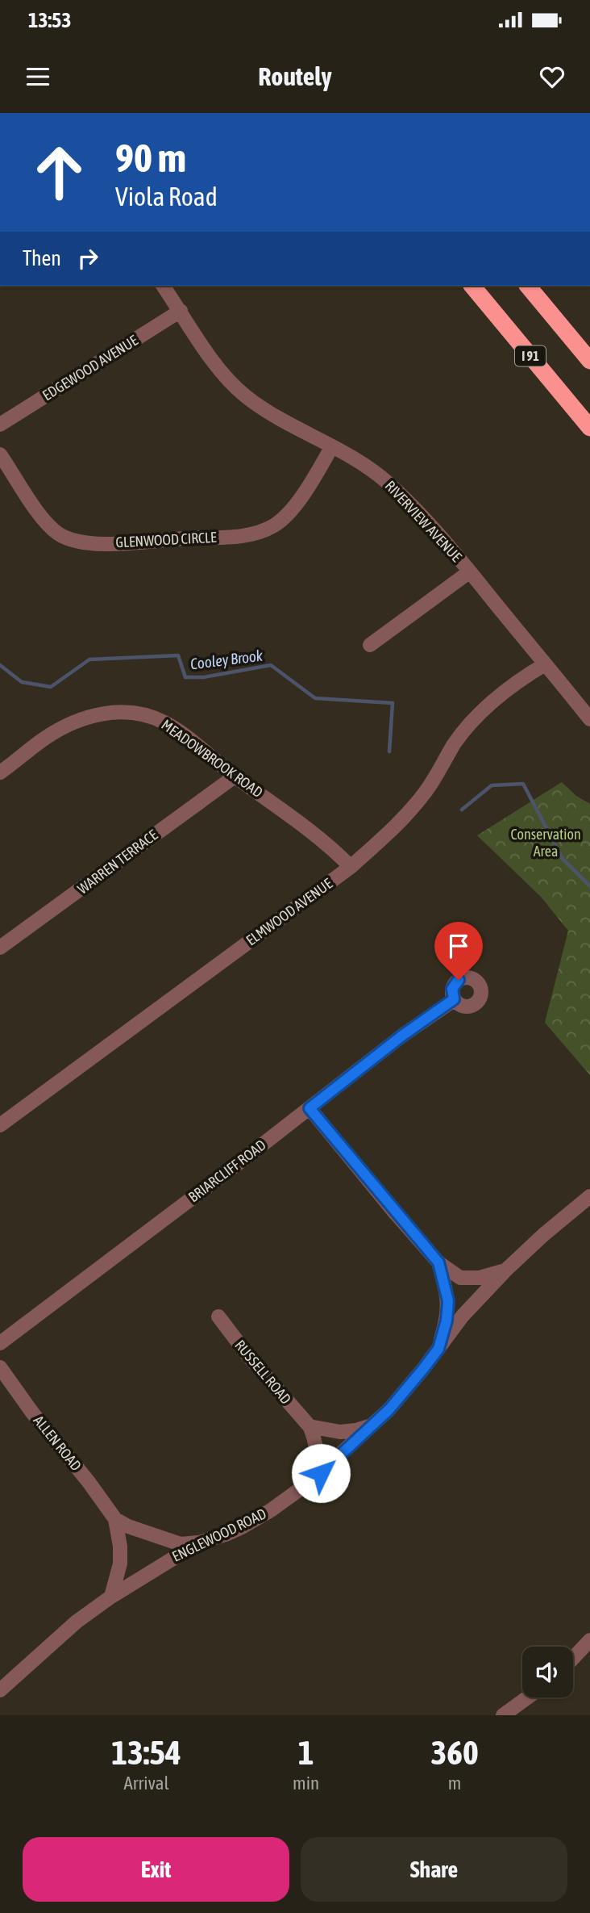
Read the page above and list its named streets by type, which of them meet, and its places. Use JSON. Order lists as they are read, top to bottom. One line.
{"streets":{"highway":["I 91"],"street":["EDGEWOOD AVENUE","RIVERVIEW AVENUE","GLENWOOD CIRCLE","MEADOWBROOK ROAD","WARREN TERRACE","ELMWOOD AVENUE","BRIARCLIFF ROAD","RUSSELL ROAD","ALLEN ROAD","ENGLEWOOD ROAD"]},"crossings":[["EDGEWOOD AVENUE","RIVERVIEW AVENUE"],["RIVERVIEW AVENUE","GLENWOOD CIRCLE"],["RIVERVIEW AVENUE","ELMWOOD AVENUE"],["MEADOWBROOK ROAD","WARREN TERRACE"],["MEADOWBROOK ROAD","ELMWOOD AVENUE"],["RUSSELL ROAD","ENGLEWOOD ROAD"],["ALLEN ROAD","ENGLEWOOD ROAD"]],"water":["Cooley Brook"],"parks":["Conservation Area"],"page":{"status":"13:53","header":"Routely","turn":["90 m","Viola Road"],"then":"Then","eta":["13:54","Arrival","1","min","360","m"],"buttons":["Exit","Share"]}}
